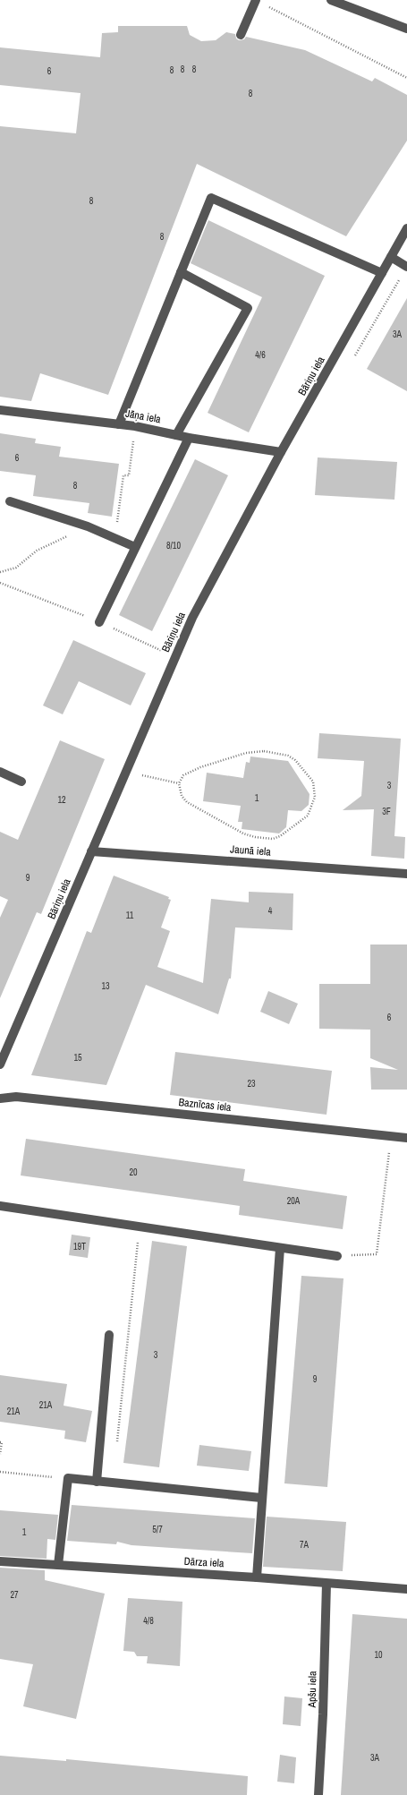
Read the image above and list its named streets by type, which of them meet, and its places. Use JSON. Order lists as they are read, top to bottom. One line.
{"streets":{"street":["Bāriņu iela","Jāņa iela","Jaunā iela","Baznīcas iela","Dārza iela","Apšu iela"]},"crossings":[["Bāriņu iela","Jāņa iela"],["Bāriņu iela","Jaunā iela"],["Dārza iela","Apšu iela"]],"house_numbers":["8","8","8","6","8","8","8","3A","4/6","6","8","8/10","3","1","12","3F","9","4","11","13","6","15","23","20","20A","19T","3","9","21A","21A","5/7","1","7A","27","4/8","10","3A"]}
